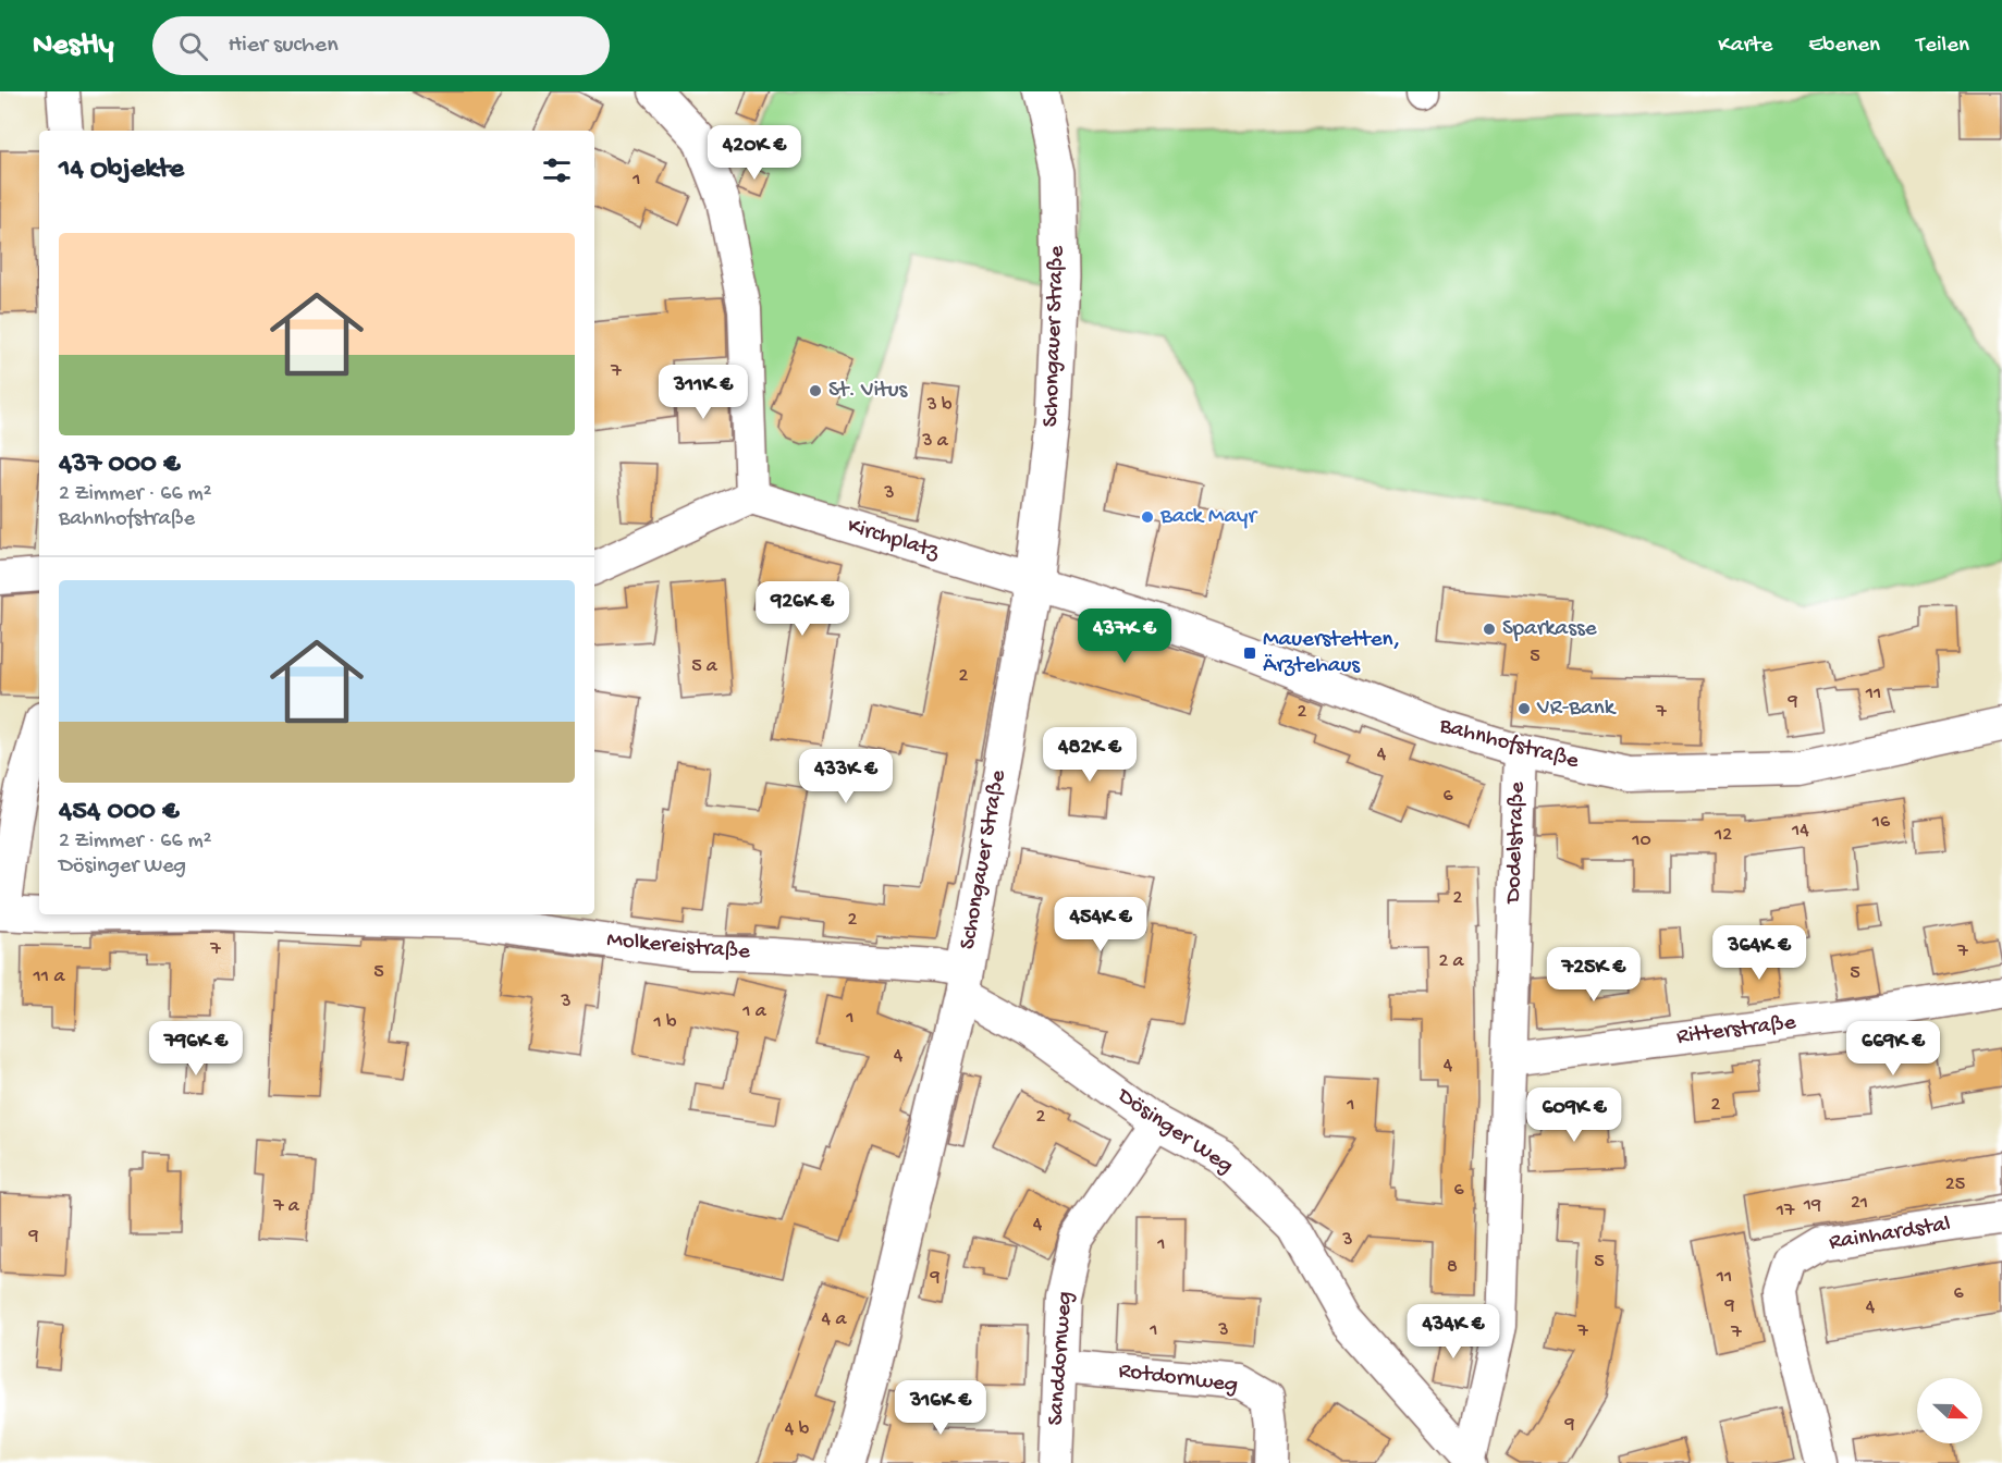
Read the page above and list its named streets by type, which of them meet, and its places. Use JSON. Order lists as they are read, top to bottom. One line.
{"streets":{"main road":["Schongauer Straße"],"street":["Kirchplatz","Bahnhofstraße","Dodelstraße","Molkereistraße","Ritterstraße","Dösinger Weg","Rainhardstal","Sanddornweg","Rotdornweg"]},"crossings":[["Schongauer Straße","Kirchplatz"],["Schongauer Straße","Bahnhofstraße"],["Schongauer Straße","Molkereistraße"],["Schongauer Straße","Dösinger Weg"],["Kirchplatz","Bahnhofstraße"],["Bahnhofstraße","Dodelstraße"],["Dodelstraße","Ritterstraße"],["Dodelstraße","Dösinger Weg"],["Molkereistraße","Dösinger Weg"],["Dösinger Weg","Sanddornweg"],["Sanddornweg","Rotdornweg"]],"places":{"other":["St. Vitus","Back Mayr","Sparkasse","VR-Bank"],"transit":["Mauerstetten, Ärztehaus"]},"house_numbers":["1","7","3 b","3 a","3","5","5 a","2","11","9","2","7","4","6","16","14","12","10","2","2","7","7","2 a","5","5","11 a","3","1 a","1","1 b","4","4","1","2","2","25","6","21","19","7 a","17","4","9","3","1","5","8","9","11","6","9","4","4 a","1","3","7","7","9","4 b"],"north":"right","page":{"header":"Nestly","search":"Hier suchen","nav":["Karte","Ebenen","Teilen"],"price":["420K €","311K €","926K €","437K €","482K €","433K €","454K €","364K €","725K €","796K €","669K €","609K €","434K €","316K €"],"heading":"14 Objekte","list":[{"name":"437 000 €","note":"2 Zimmer · 66 m² · Bahnhofstraße"},{"name":"454 000 €","note":"2 Zimmer · 66 m² · Dösinger Weg"}]}}
